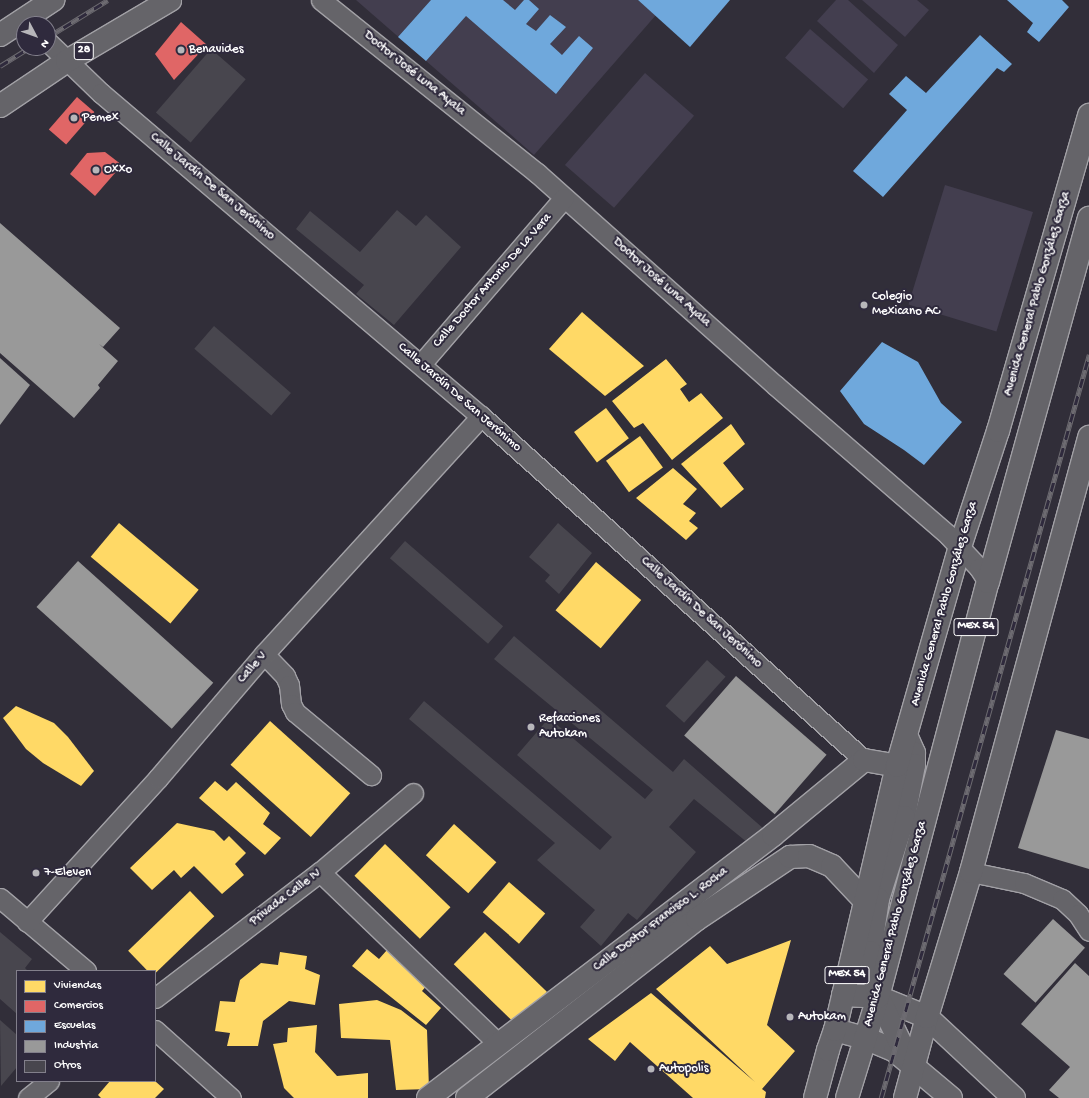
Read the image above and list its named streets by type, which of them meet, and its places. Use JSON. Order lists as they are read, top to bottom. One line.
{"streets":{"main road":["28","Avenida General Pablo González Garza","MEX 54","Calle Doctor Francisco L. Rocha"],"street":["Doctor José Luna Ayala","Calle Jardín De San Jerónimo","Calle Doctor Antonio De La Vera","Calle V","Privada Calle IV"]},"crossings":[["28","Calle Jardín De San Jerónimo"],["Doctor José Luna Ayala","Calle Doctor Antonio De La Vera"],["Doctor José Luna Ayala","Avenida General Pablo González Garza"],["Calle Jardín De San Jerónimo","Calle Doctor Antonio De La Vera"],["Calle Jardín De San Jerónimo","Calle V"],["Calle Jardín De San Jerónimo","Calle Doctor Francisco L. Rocha"]],"places":["Benavides","Pemex","Oxxo","Colegio Mexicano AC","Refacciones Autokam","7-Eleven","Autokam","Autopolis"],"legend":["Viviendas","Comercios","Escuelas","Industria","Otros"],"north":"bottom right"}
